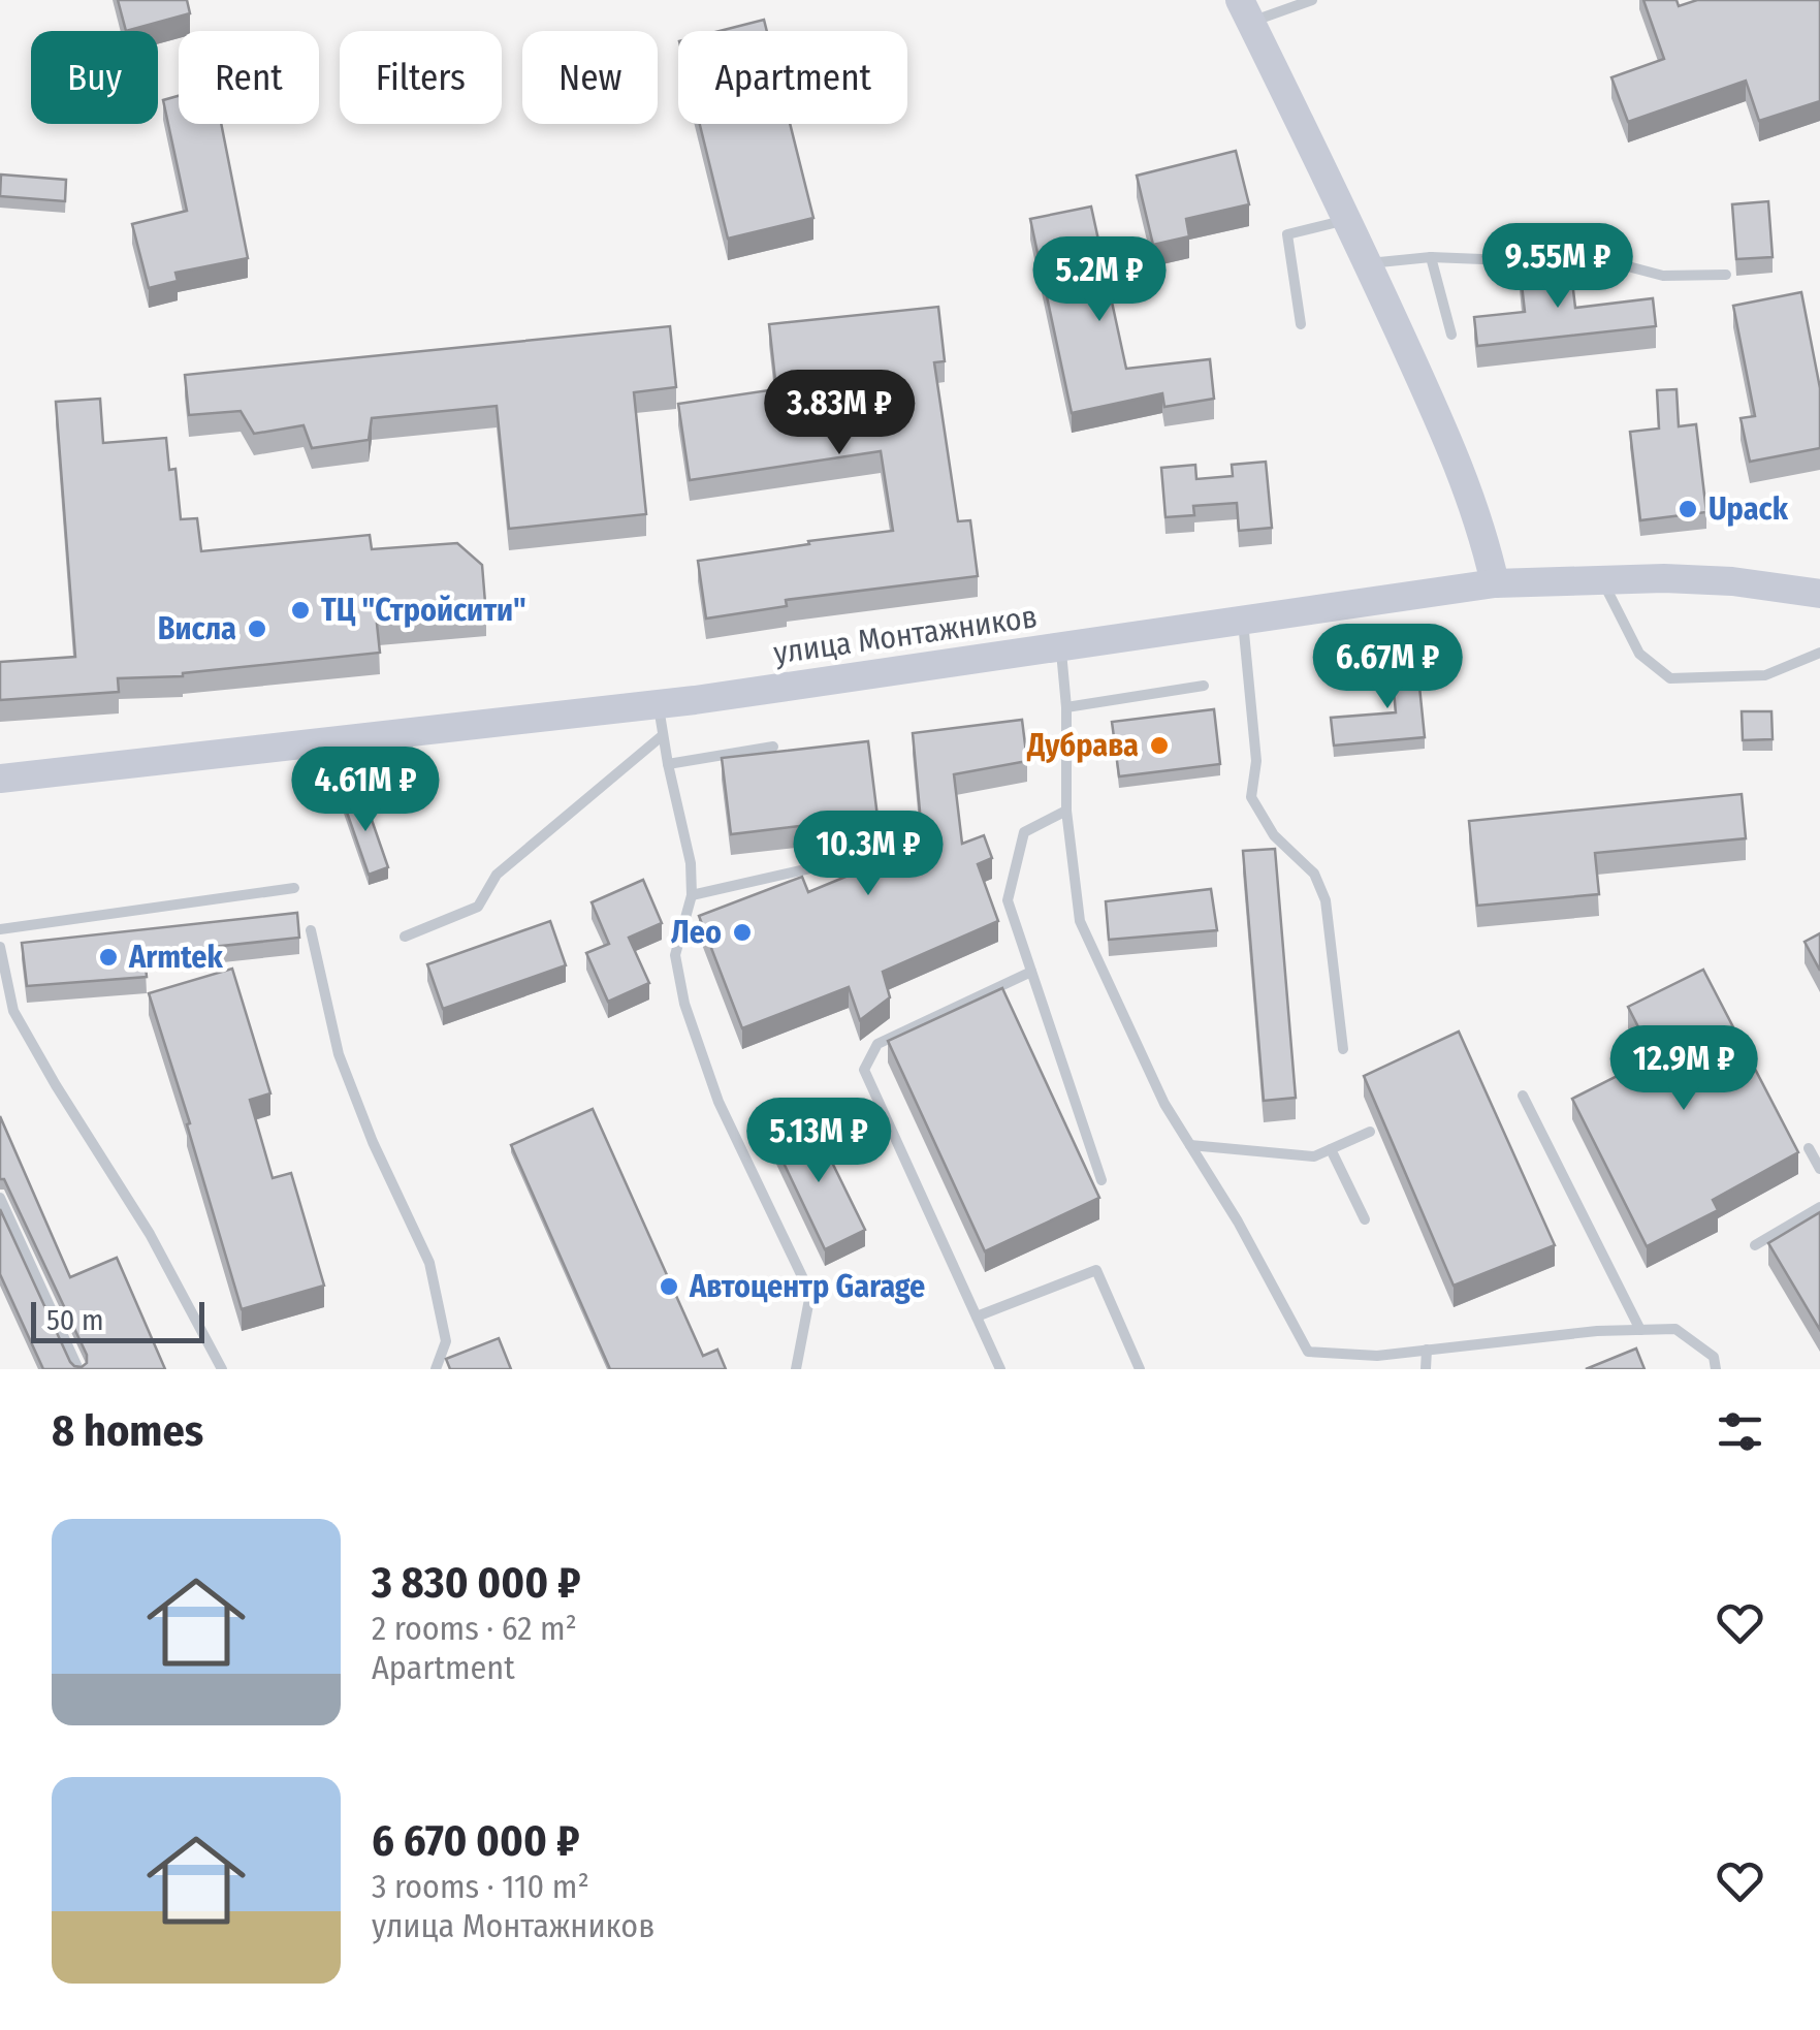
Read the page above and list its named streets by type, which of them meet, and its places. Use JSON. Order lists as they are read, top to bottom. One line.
{"streets":{"main road":["улица Монтажников"]},"places":["Upack","ТЦ \"Стройсити\"","Висла","Дубрава","Лео","Armtek","Автоцентр Garage"],"scale_bar":"50 m","page":{"chip":["Buy","Rent","Filters","New","Apartment"],"price":["9.55M ₽","5.2M ₽","3.83M ₽","6.67M ₽","4.61M ₽","10.3M ₽","12.9M ₽","5.13M ₽"],"scale":"50 m","heading":"8 homes","list":[{"name":"3 830 000 ₽","note":"2 rooms · 62 m² · Apartment"},{"name":"6 670 000 ₽","note":"3 rooms · 110 m² · улица Монтажников"}]}}
